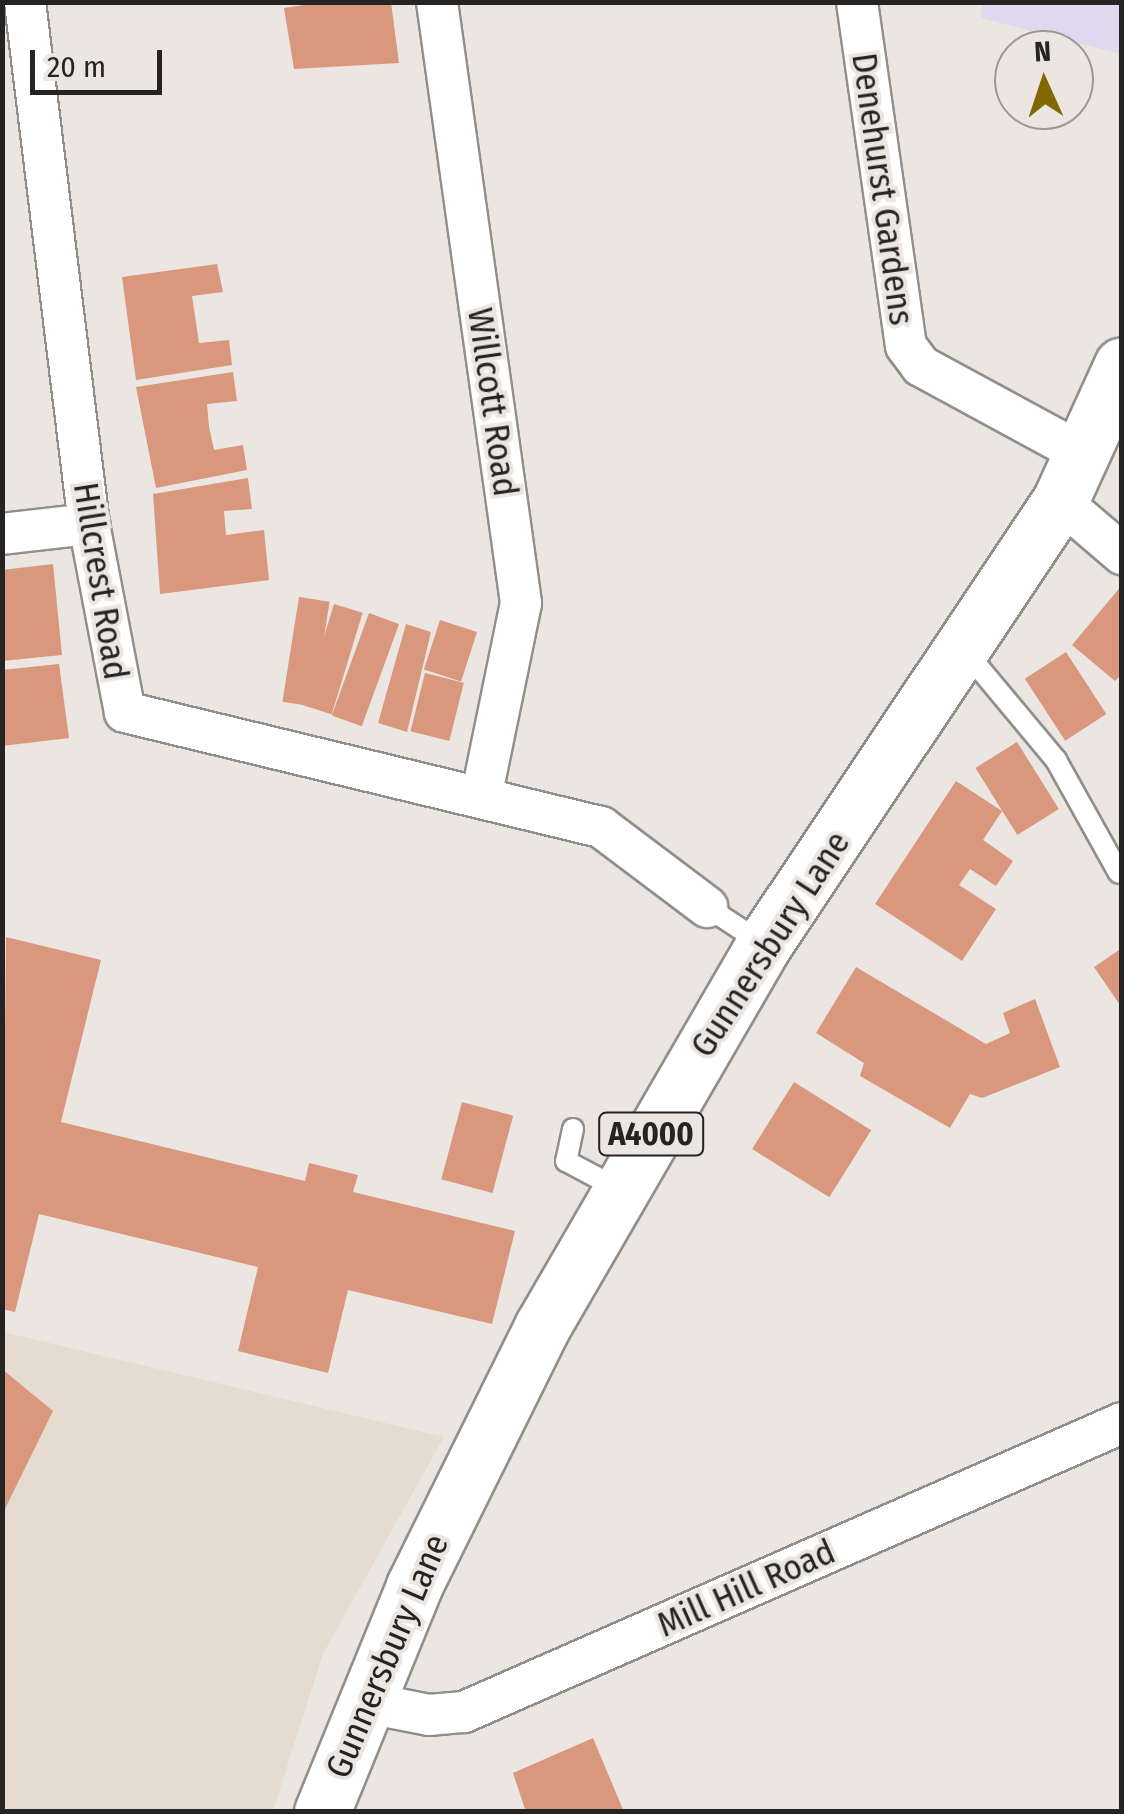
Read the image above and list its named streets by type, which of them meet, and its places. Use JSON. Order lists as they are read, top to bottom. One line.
{"streets":{"main road":["Gunnersbury Lane","A4000"],"street":["Denehurst Gardens","Willcott Road","Hillcrest Road","Mill Hill Road"]},"crossings":[["Denehurst Gardens","Gunnersbury Lane"],["Willcott Road","Hillcrest Road"],["Hillcrest Road","Gunnersbury Lane"],["Gunnersbury Lane","Mill Hill Road"]],"scale_bar":"20 m","north":"top"}
